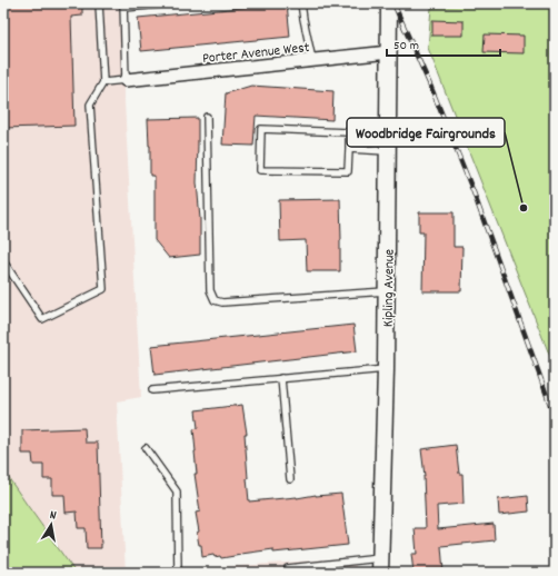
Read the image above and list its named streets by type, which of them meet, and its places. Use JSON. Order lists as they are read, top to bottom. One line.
{"streets":{"street":["Porter Avenue West","Kipling Avenue"]},"crossings":[["Porter Avenue West","Kipling Avenue"]],"places":["Woodbridge Fairgrounds"],"scale_bar":"50 m","north":"top"}
